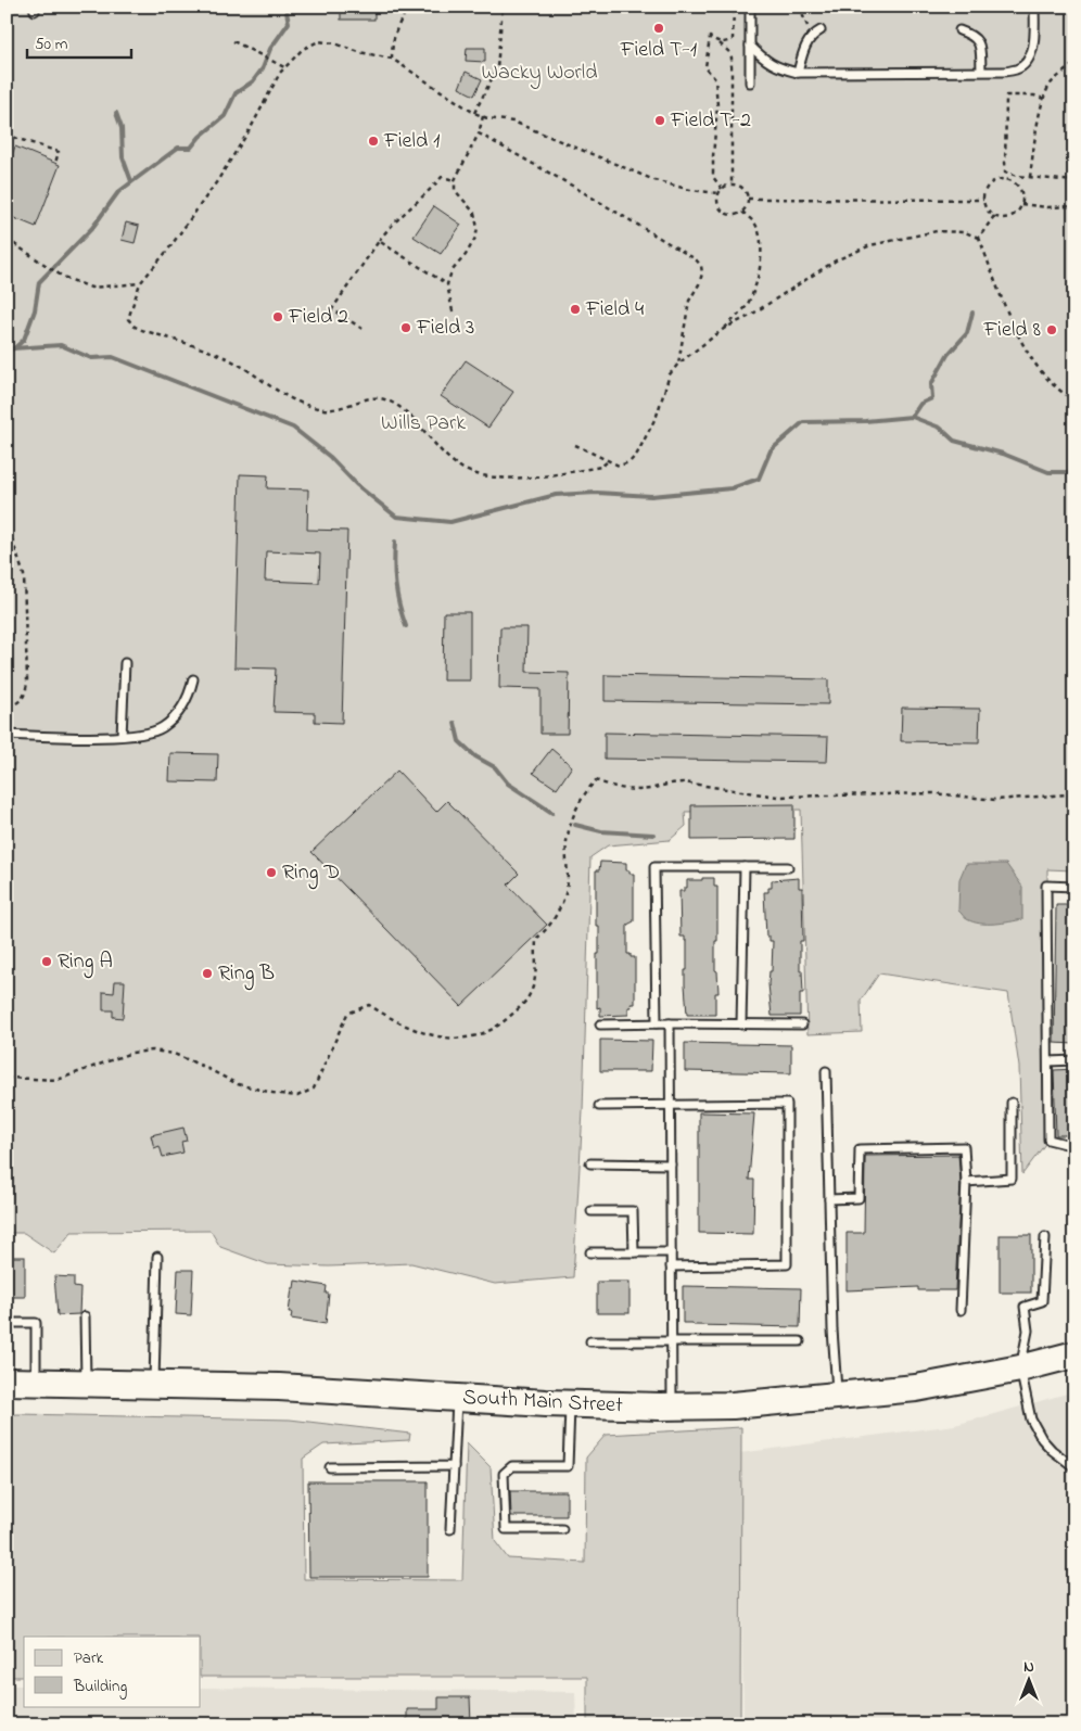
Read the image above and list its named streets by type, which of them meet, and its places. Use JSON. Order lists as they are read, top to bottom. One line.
{"streets":{"highway":["South Main Street"]},"parks":["Wacky World","Wills Park"],"places":["Field T-1","Field T-2","Field 1","Field 4","Field 2","Field 3","Field 8","Ring D","Ring A","Ring B"],"legend":["Park","Building"],"scale_bar":"50 m","north":"top"}
